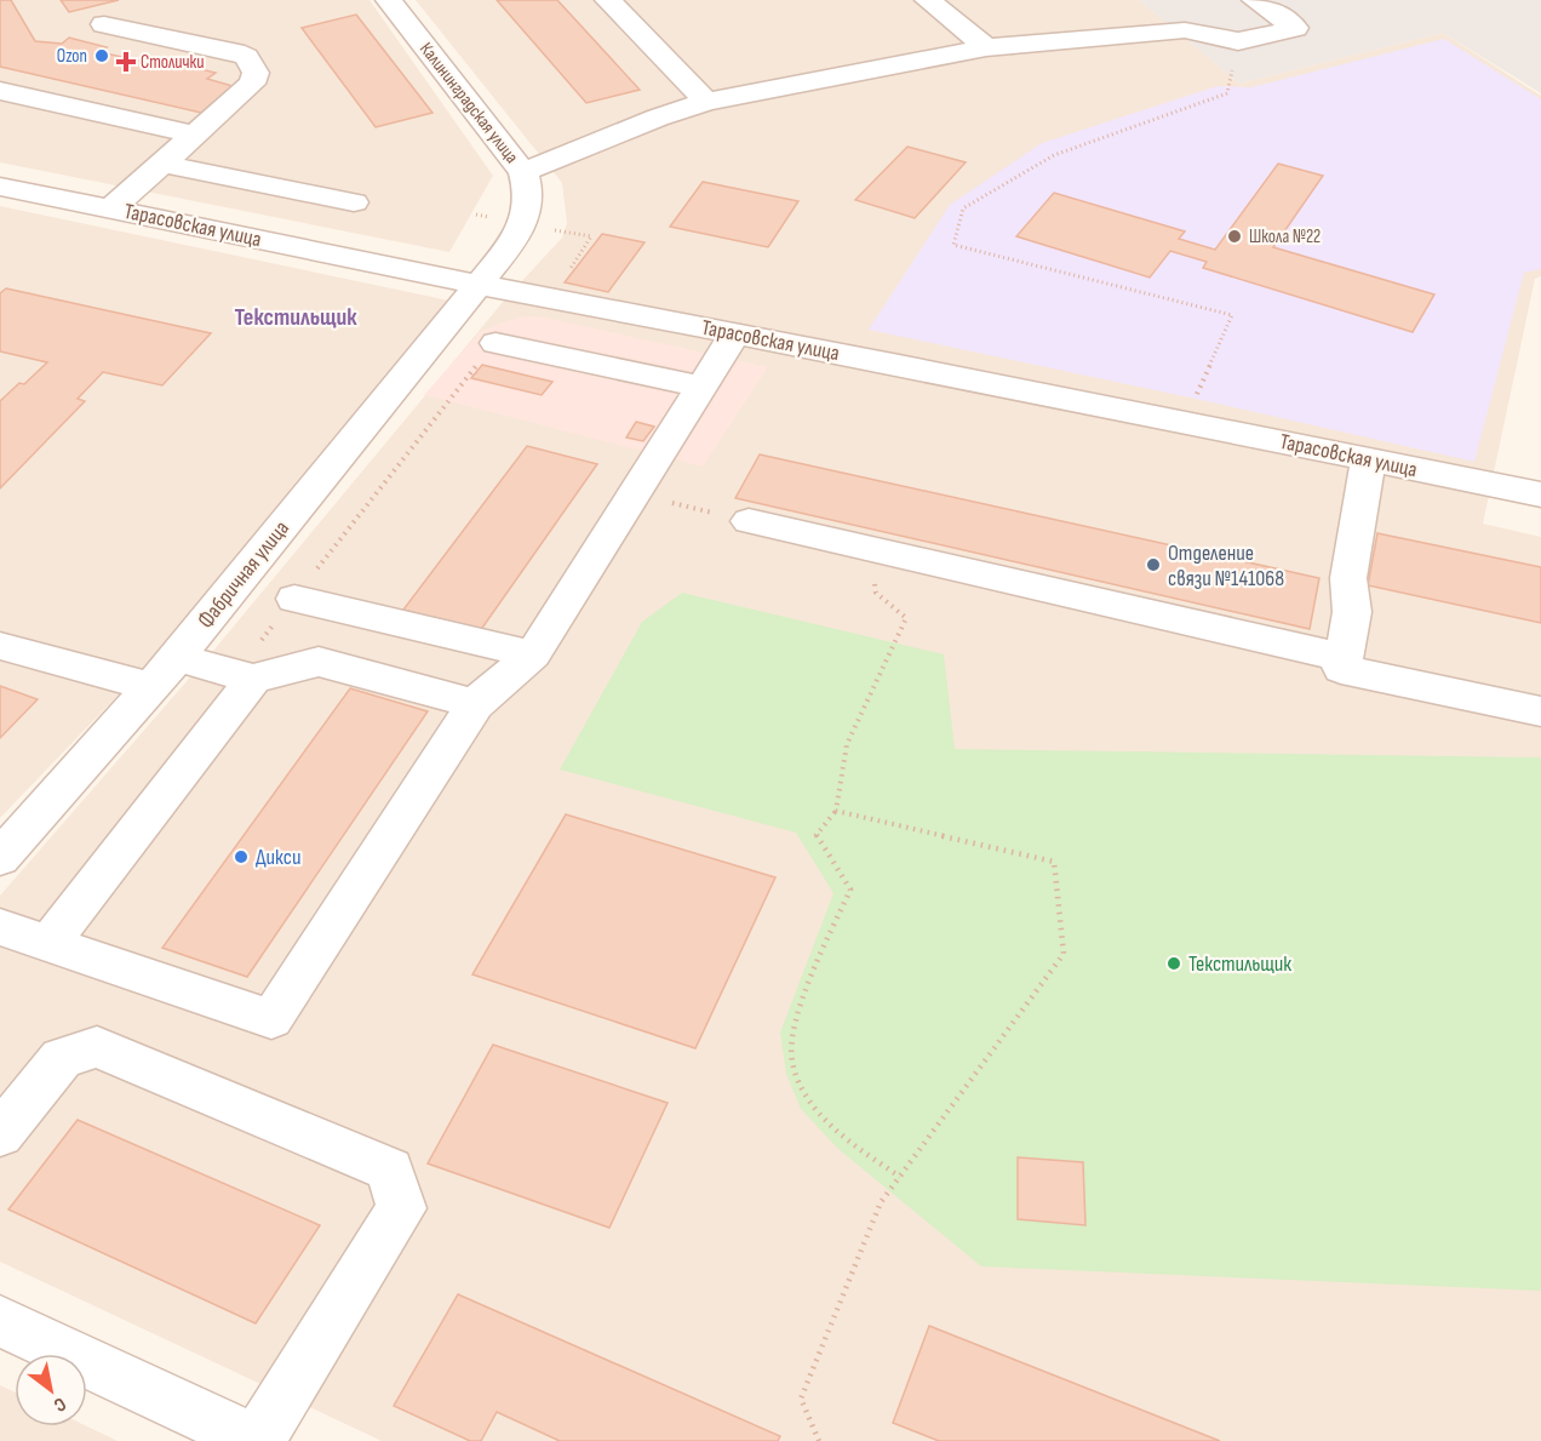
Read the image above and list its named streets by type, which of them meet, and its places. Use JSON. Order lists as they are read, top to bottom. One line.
{"streets":{"street":["Калининградская улица","Тарасовская улица","Фабричная улица"]},"crossings":[["Калининградская улица","Тарасовская улица"],["Калининградская улица","Фабричная улица"],["Тарасовская улица","Фабричная улица"]],"districts":["Текстильщик"],"places":{"other":["Ozon","Школа №22","Отделение связи №141068","Дикси","Текстильщик"],"health":["Столички"]},"north":"bottom right"}
